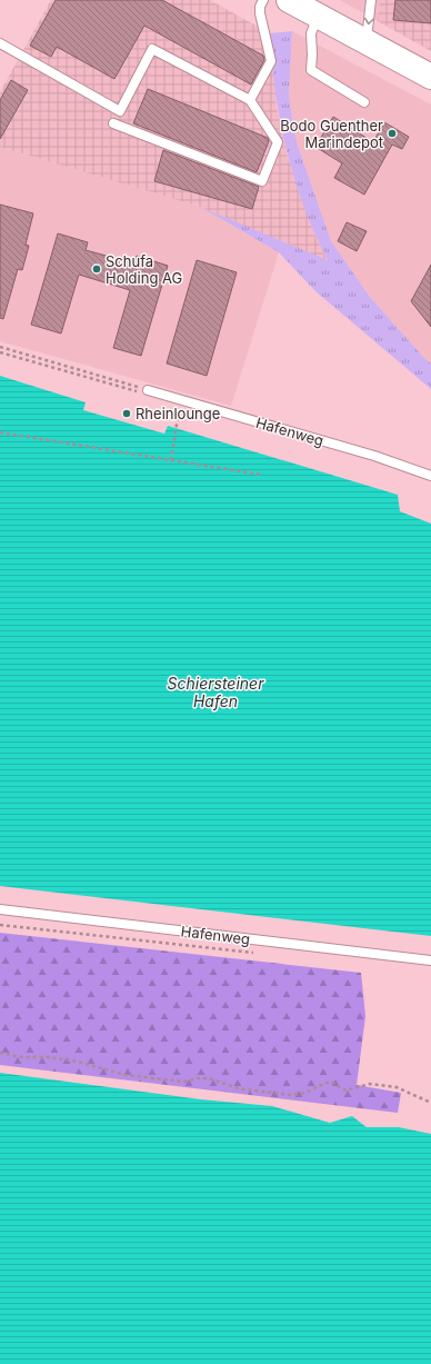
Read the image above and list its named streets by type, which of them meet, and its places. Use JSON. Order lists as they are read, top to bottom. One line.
{"streets":{"lane":["Hafenweg"]},"water":["Schiersteiner Hafen"],"places":["Bodo Guenther Marindepot","Schufa Holding AG","Rheinlounge"]}
